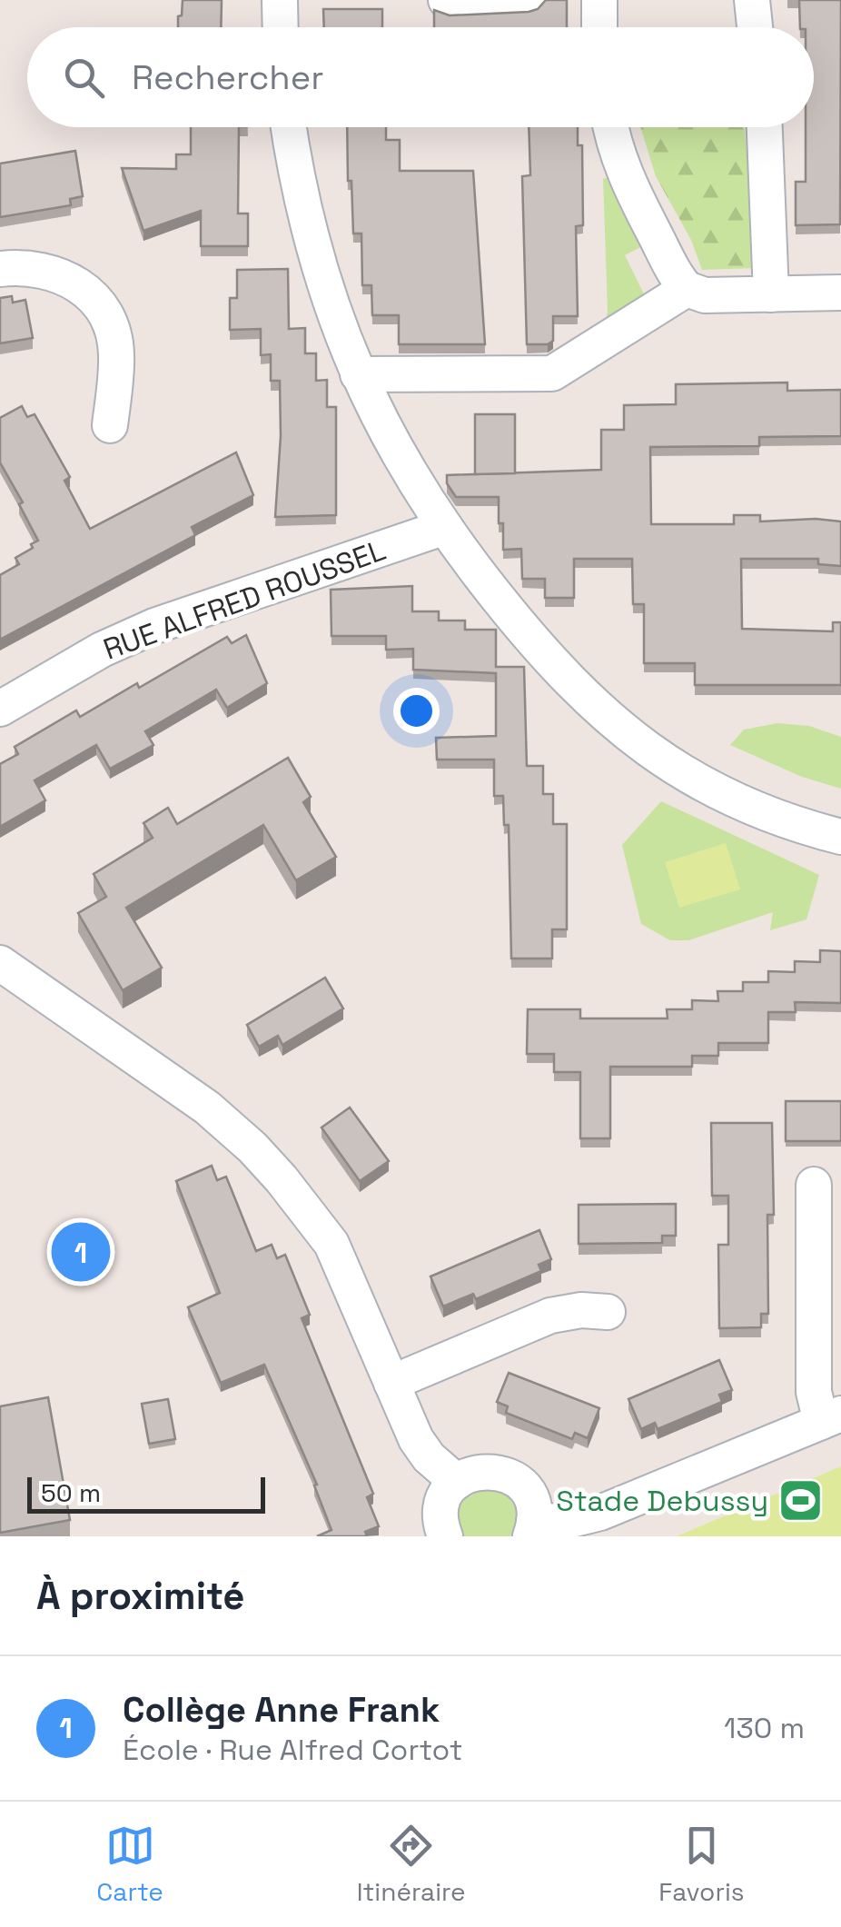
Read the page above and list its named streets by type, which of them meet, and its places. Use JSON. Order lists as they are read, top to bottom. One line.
{"streets":{"street":["RUE ALFRED ROUSSEL"]},"places":{"sports":["Stade Debussy"]},"scale_bar":"50 m","page":{"search":"Rechercher","pins":"1","scale":"50 m","heading":"À proximité","list":[{"mark":"1","name":"Collège Anne Frank","note":"École · Rue Alfred Cortot","value":"130 m"}],"nav":["Carte","Itinéraire","Favoris"]}}
